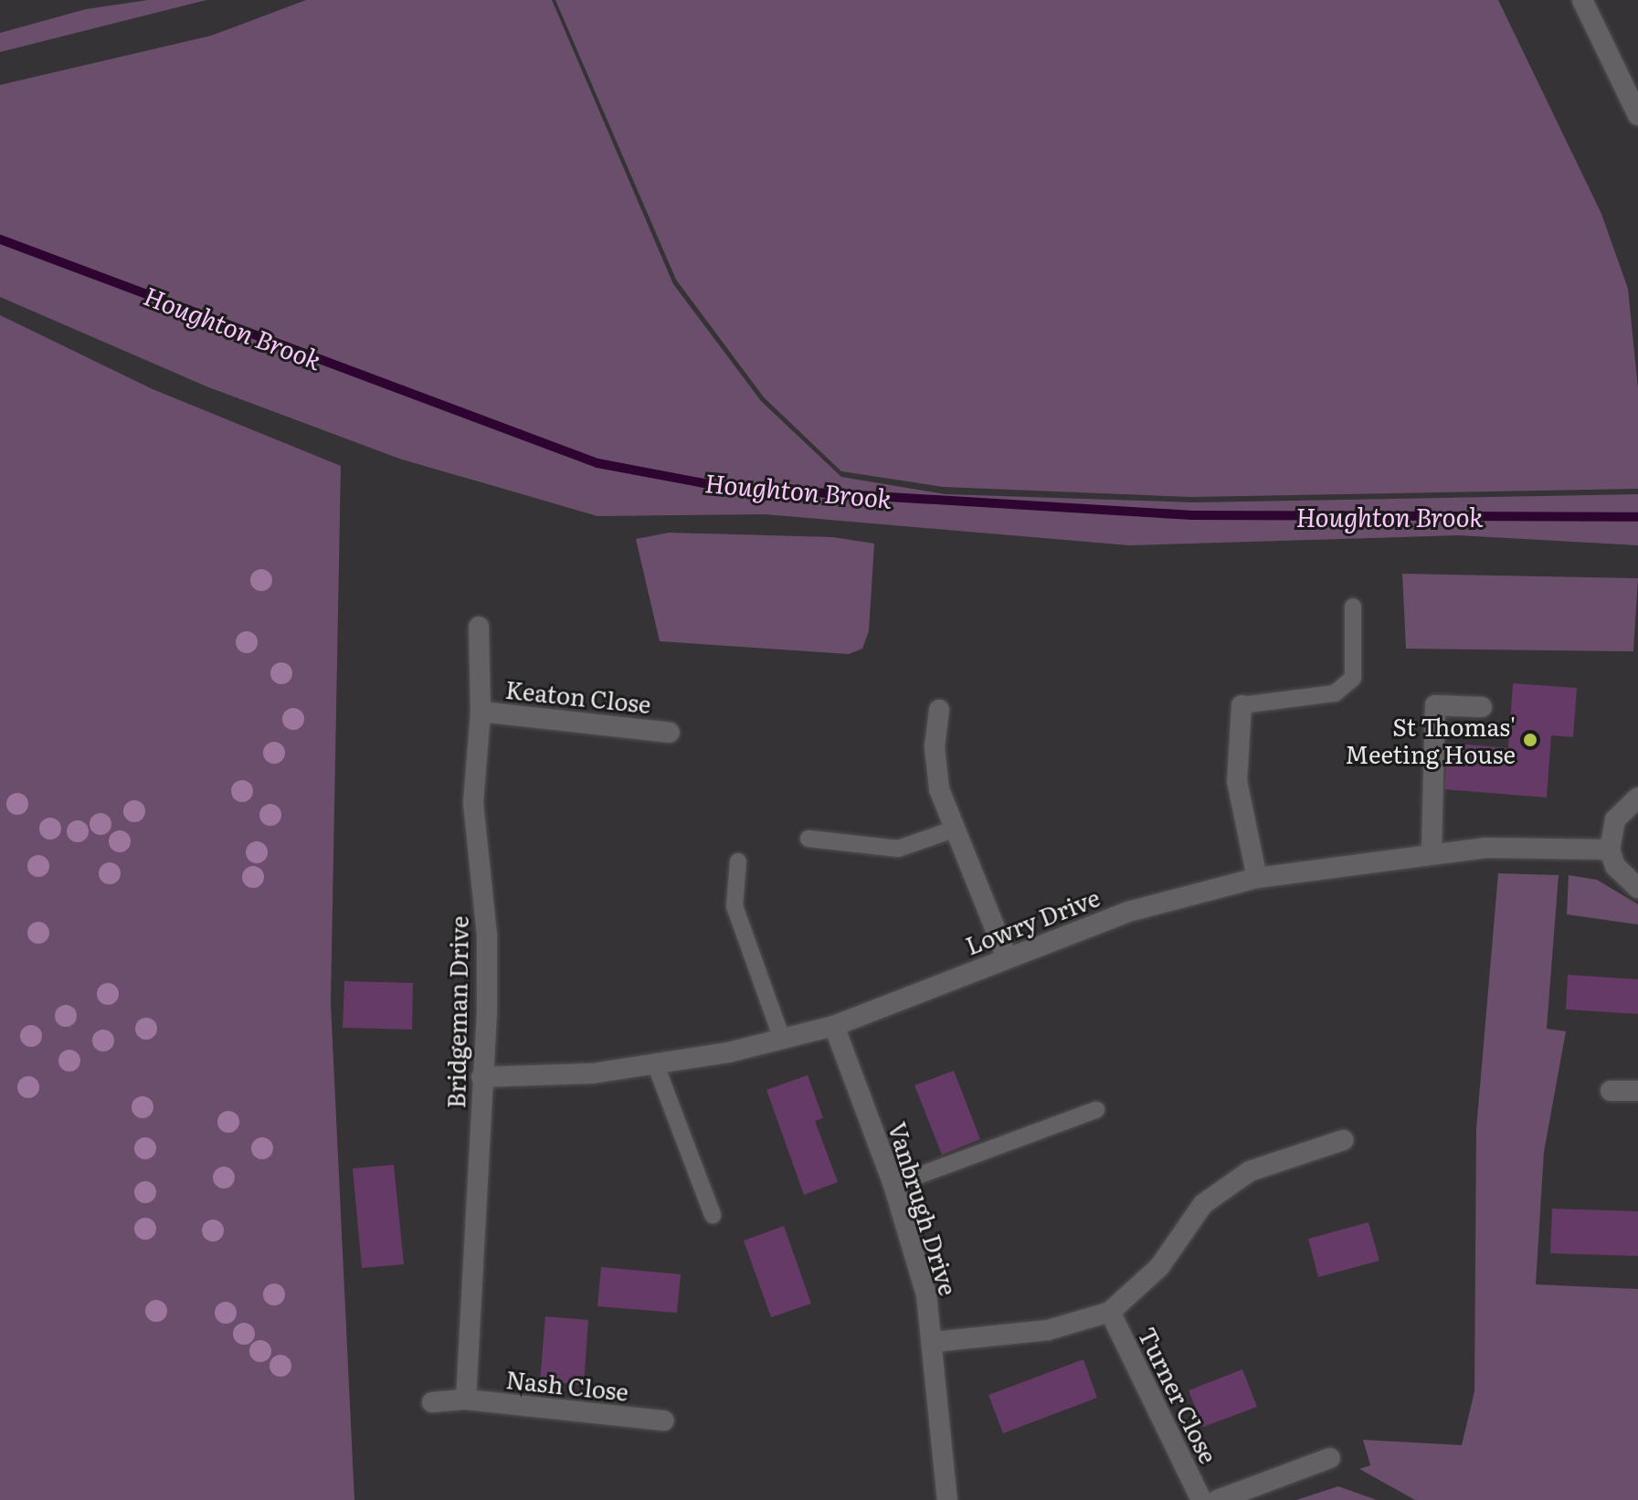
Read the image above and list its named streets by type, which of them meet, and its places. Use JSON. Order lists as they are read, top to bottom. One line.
{"streets":{"street":["Keaton Close","Lowry Drive","Bridgeman Drive","Vanbrugh Drive","Nash Close","Turner Close"]},"crossings":[["Keaton Close","Bridgeman Drive"],["Lowry Drive","Bridgeman Drive"],["Lowry Drive","Vanbrugh Drive"],["Bridgeman Drive","Nash Close"]],"water":["Houghton Brook"],"places":["St Thomas' Meeting House"]}
